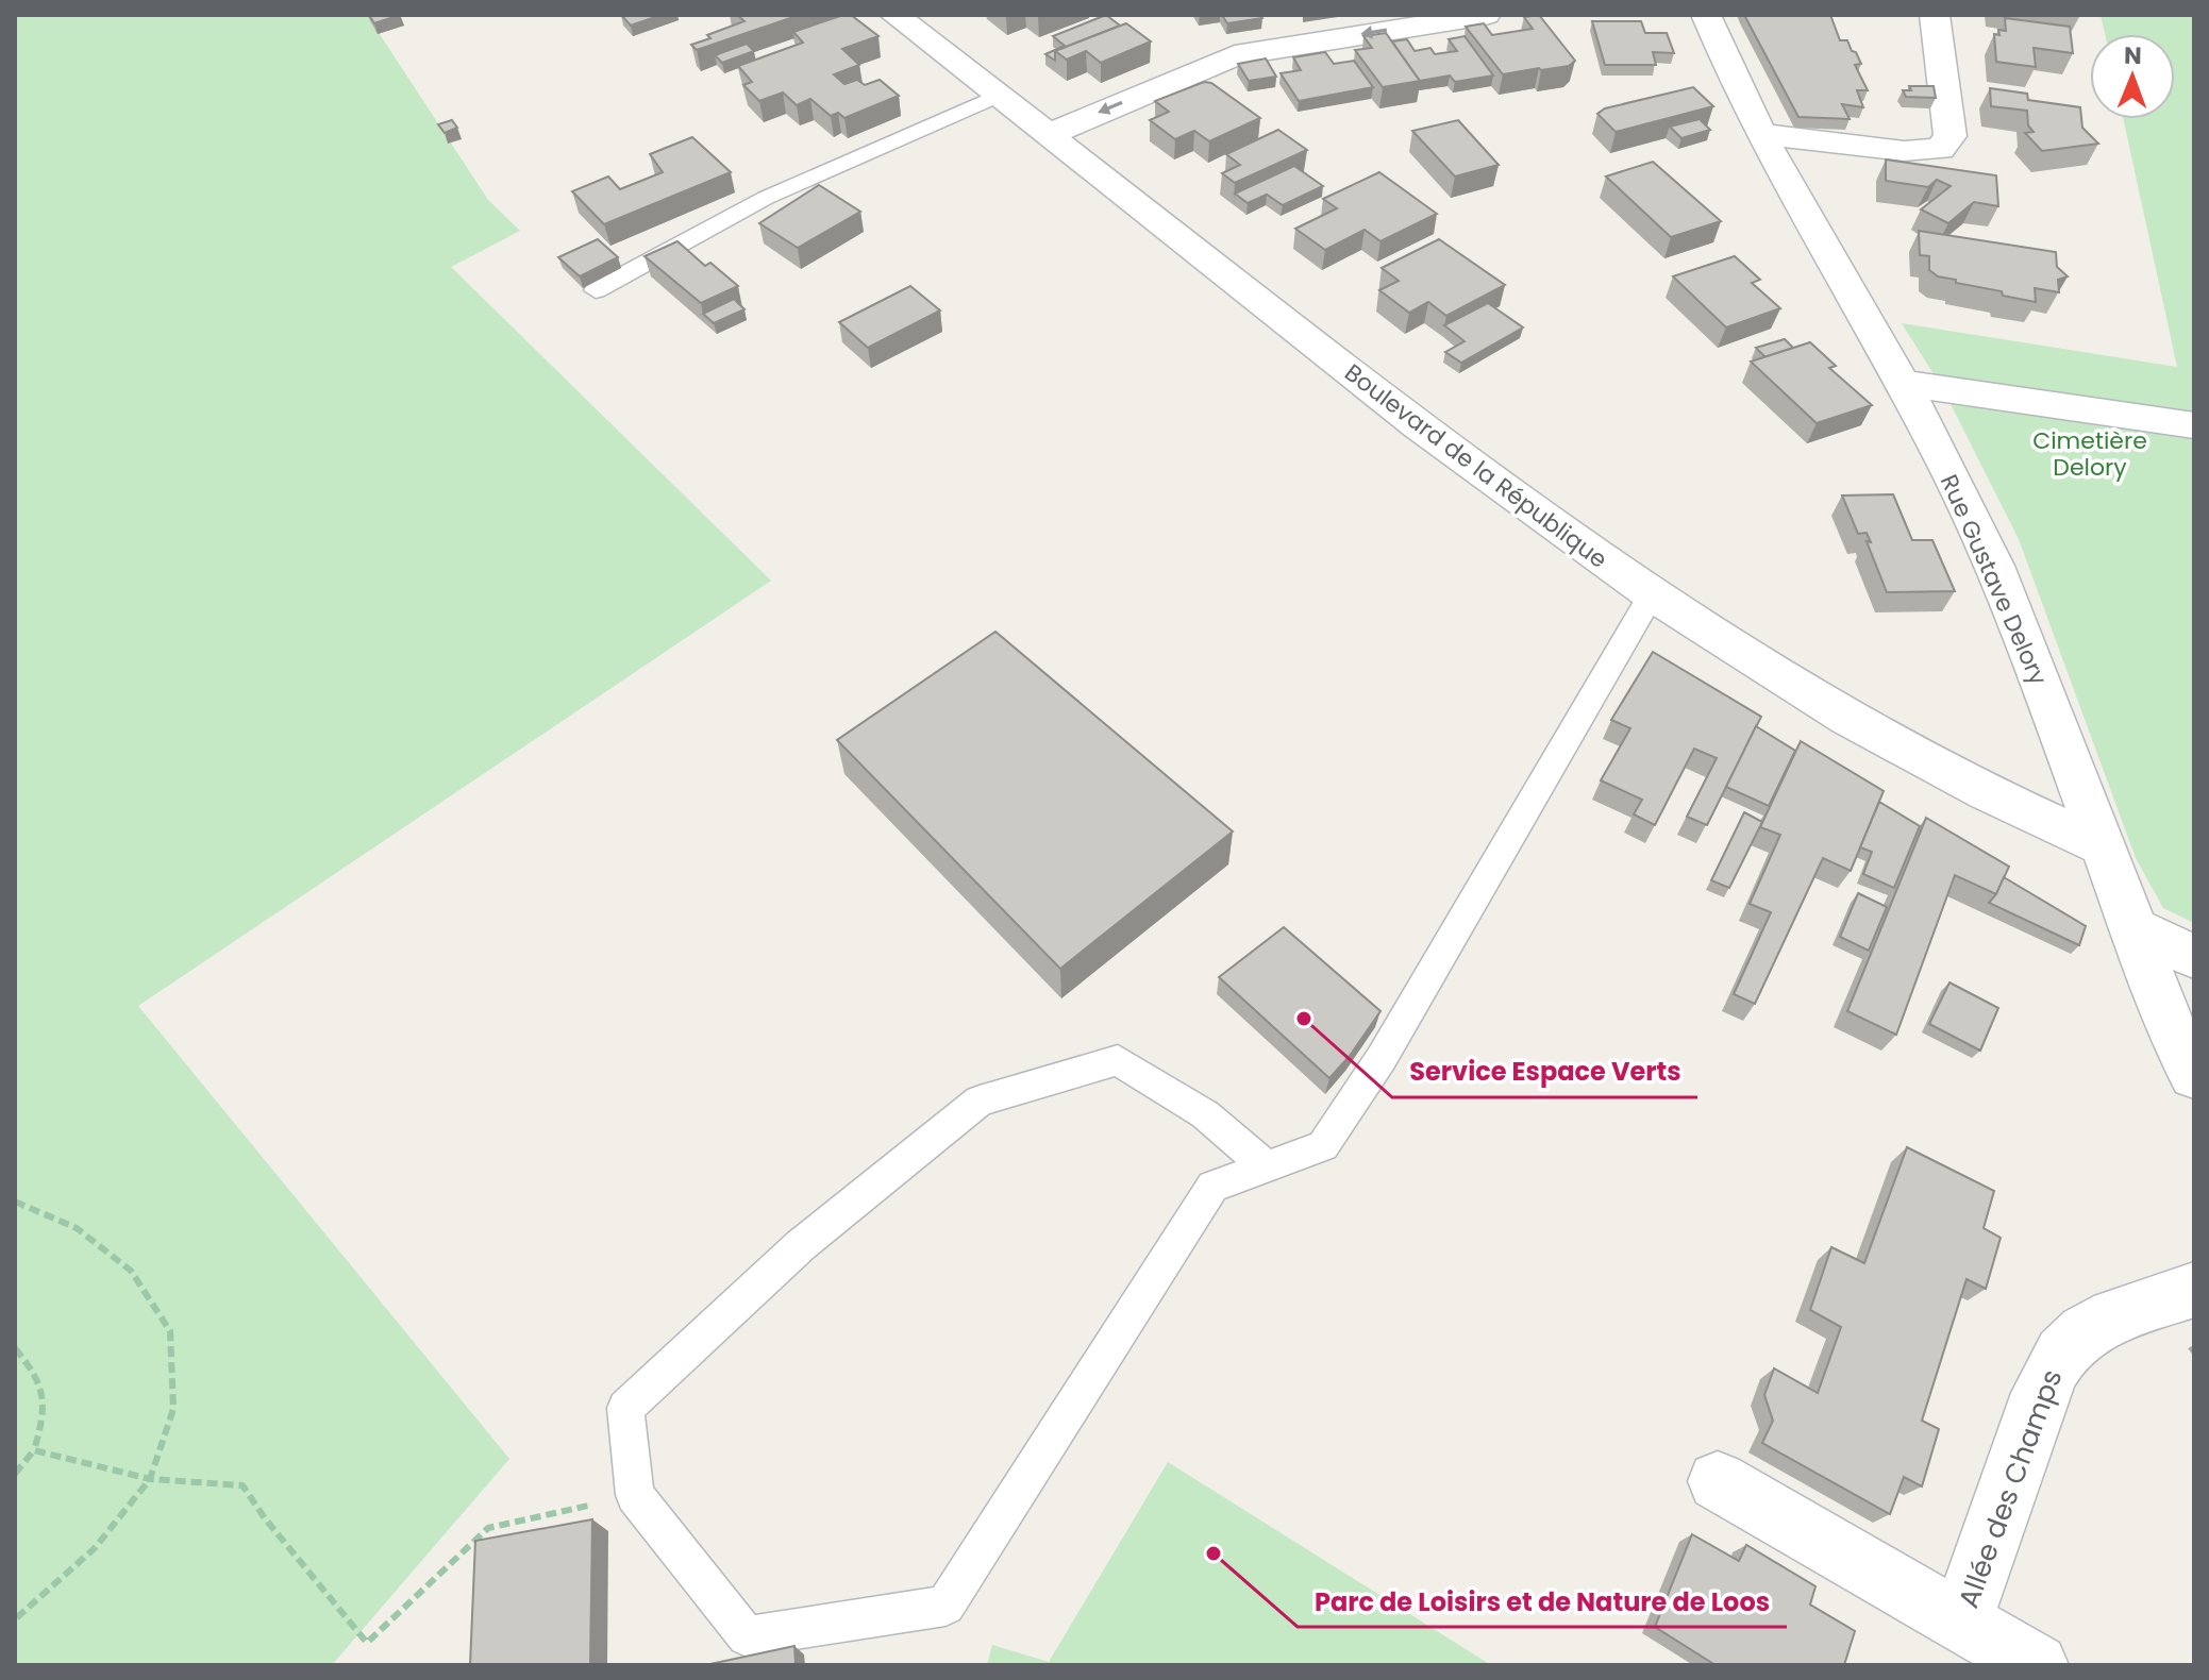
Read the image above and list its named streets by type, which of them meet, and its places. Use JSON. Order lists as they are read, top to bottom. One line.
{"streets":{"street":["Boulevard de la République","Rue Gustave Delory","Allée des Champs"]},"crossings":[["Boulevard de la République","Rue Gustave Delory"]],"parks":["Cimetière Delory"],"places":["Service Espace Verts","Parc de Loisirs et de Nature de Loos"],"north":"top"}
